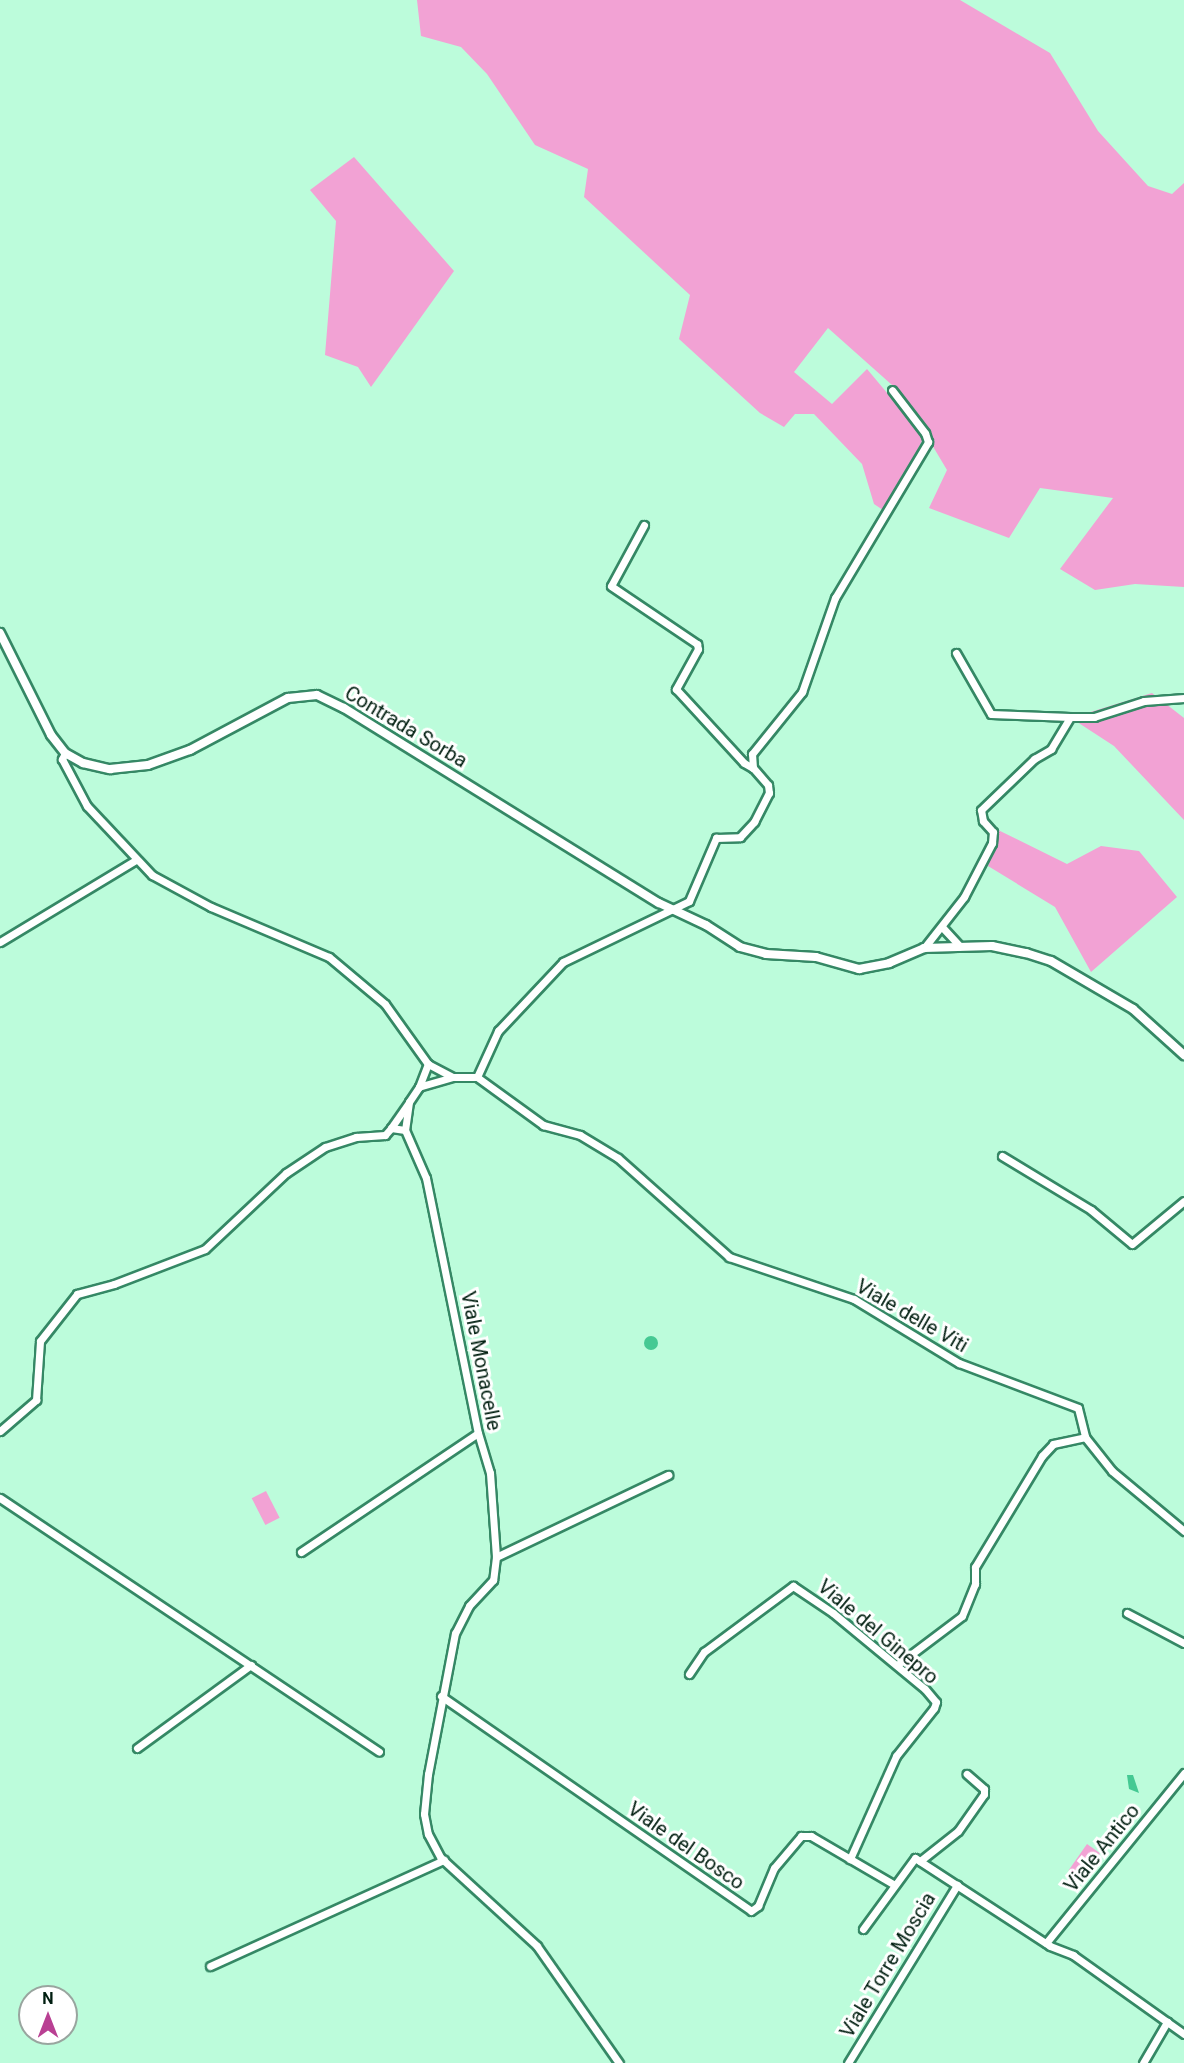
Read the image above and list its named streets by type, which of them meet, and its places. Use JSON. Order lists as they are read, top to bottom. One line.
{"streets":{"street":["Contrada Sorba","Viale delle Viti","Viale Monacelle","Viale del Ginepro","Viale del Bosco","Viale Antico","Viale Torre Moscia"]},"crossings":[["Viale Monacelle","Viale del Bosco"],["Viale del Ginepro","Viale del Bosco"]],"north":"top"}
